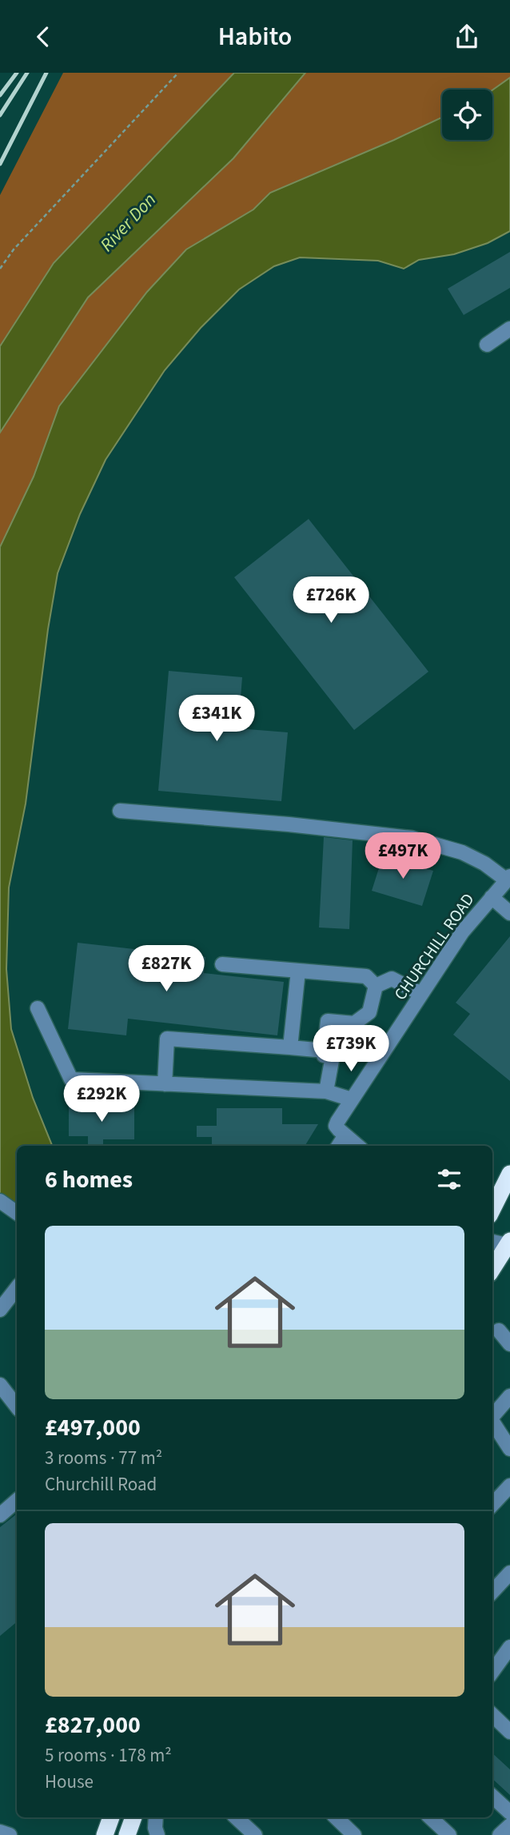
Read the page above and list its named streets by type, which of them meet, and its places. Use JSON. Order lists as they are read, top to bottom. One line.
{"streets":{"street":["CHURCHILL ROAD"]},"water":["River Don"],"page":{"header":"Habito","price":["£726K","£341K","£497K","£827K","£739K","£292K"],"heading":"6 homes","list":[{"name":"£497,000","note":"3 rooms · 77 m² · Churchill Road"},{"name":"£827,000","note":"5 rooms · 178 m² · House"}]}}
